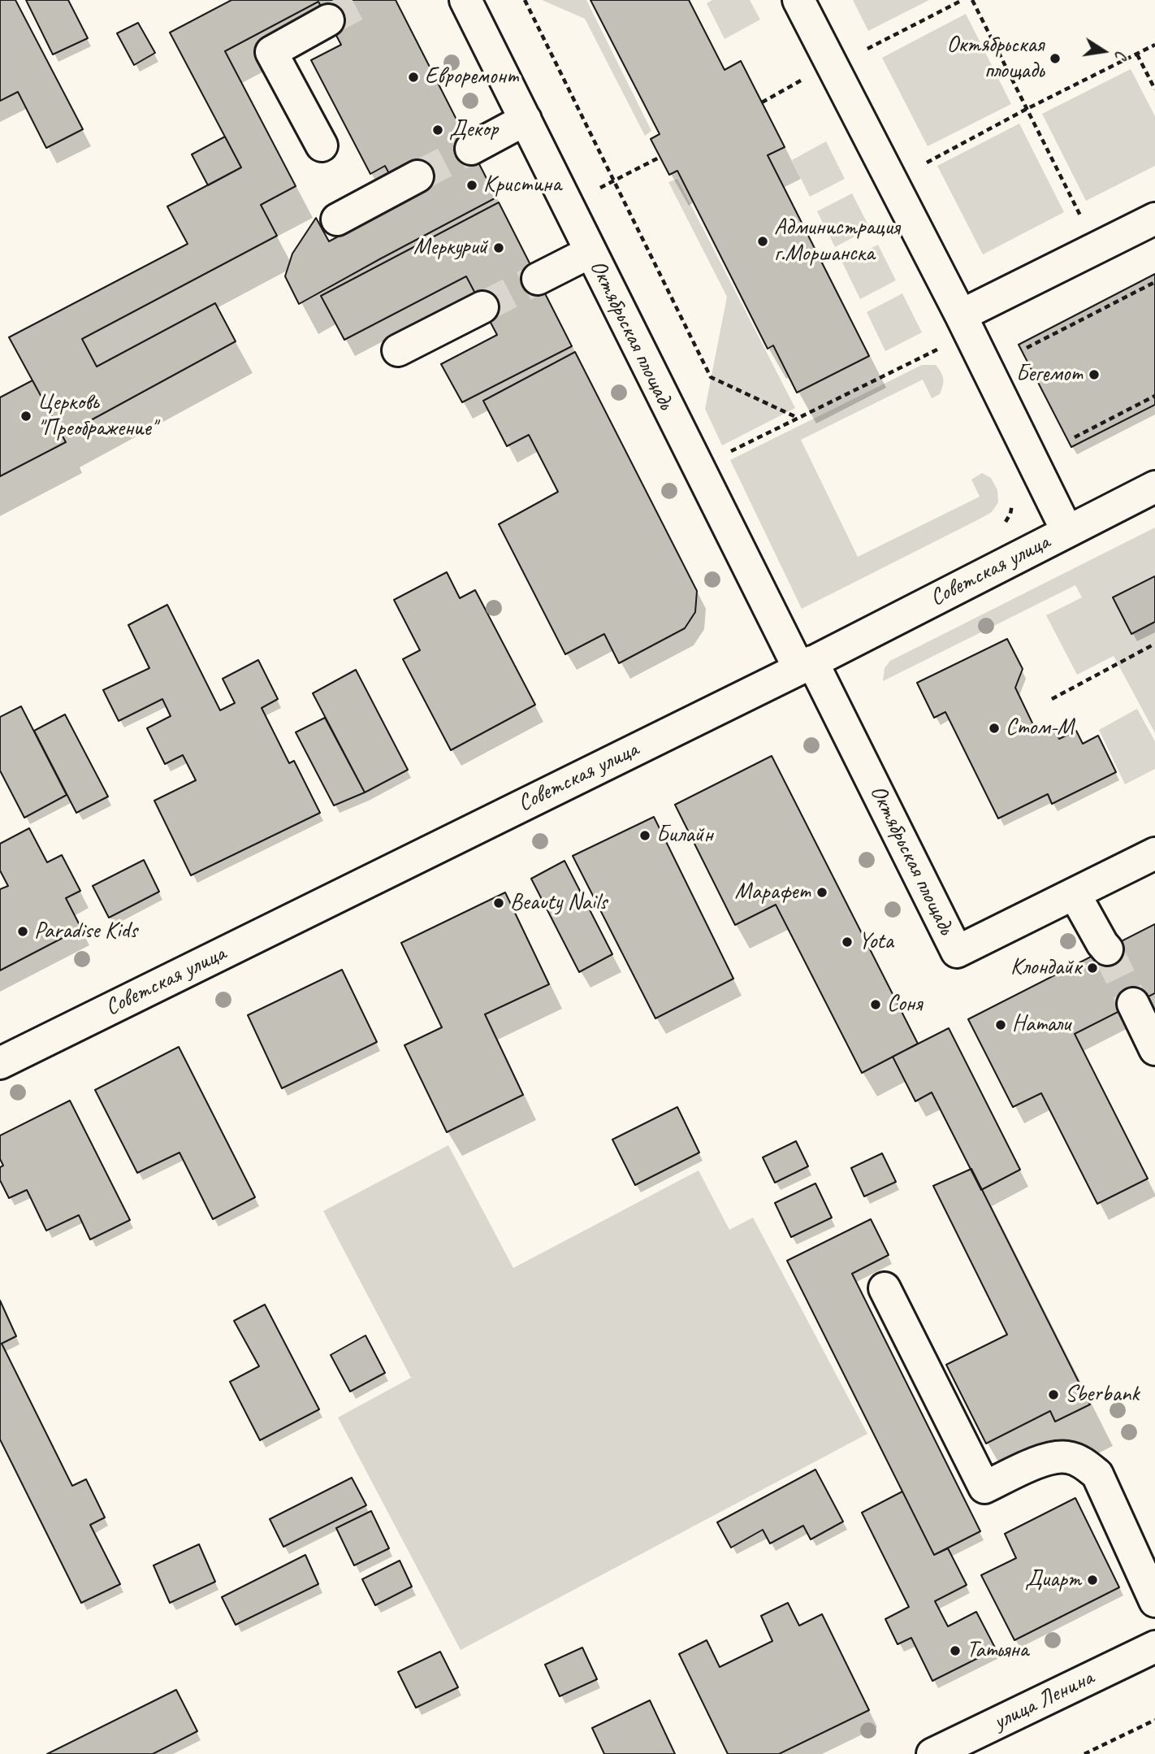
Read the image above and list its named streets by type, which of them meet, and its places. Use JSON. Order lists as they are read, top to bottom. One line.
{"streets":{"street":["Октябрьская площадь","Советская улица","улица Ленина"]},"crossings":[["Октябрьская площадь","Советская улица"]],"places":["Октябрьская площадь","Евроремонт","Декор","Кристина","Администрация г.Моршанска","Меркурий","Бегемот","Церковь \"Преображение\"","Стом-М","Билайн","Марафет","Beauty Nails","Paradise Kids","Yota","Клондайк","Соня","Натали","Sberbank","Диарт","Татьяна"],"north":"right"}
